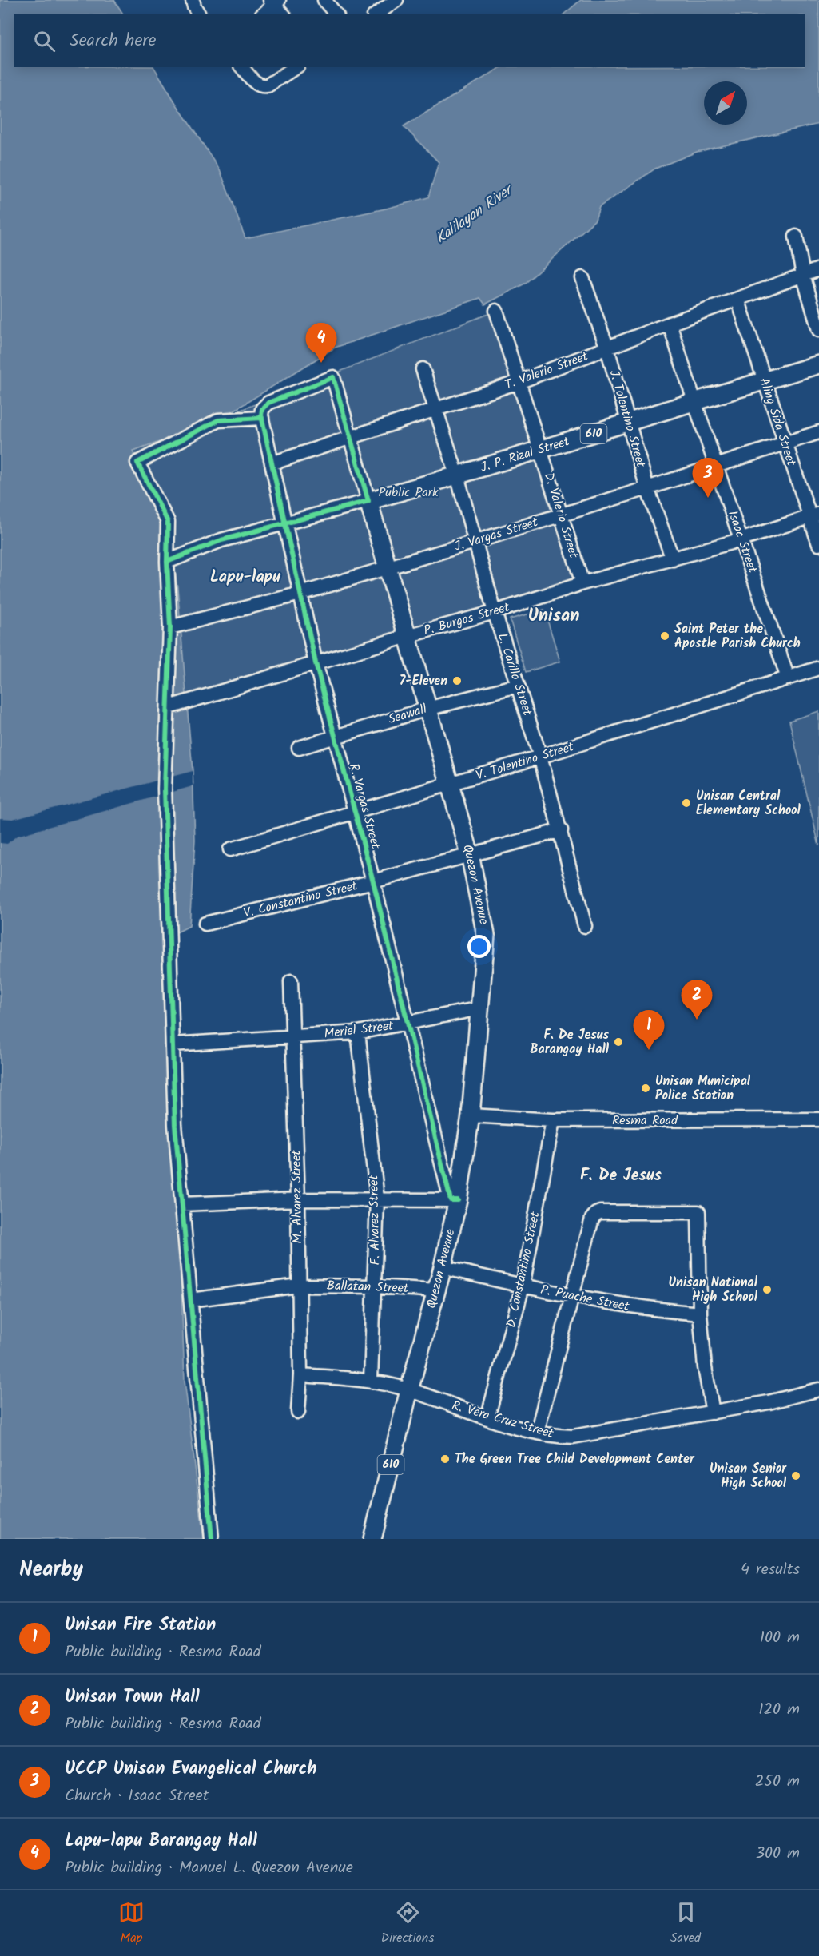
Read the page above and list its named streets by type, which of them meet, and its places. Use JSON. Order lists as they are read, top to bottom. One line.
{"streets":{"main road":["610","J. P. Rizal Street","Quezon Avenue"],"street":["T. Valerio Street","J. Tolentino Street","Aling Sida Street","D. Valerio Street","J. Vargas Street","Isaac Street","P. Burgos Street","L. Carillo Street","Seawall","V. Tolentino Street","R. Vargas Street","V. Constantino Street","Meriel Street","Resma Road","M. Alvarez Street","F. Alvarez Street","D. Constantino Street","Ballatan Street","P. Puache Street","R. Vera Cruz Street"]},"crossings":[["T. Valerio Street","J. Tolentino Street"],["T. Valerio Street","Aling Sida Street"],["T. Valerio Street","D. Valerio Street"],["T. Valerio Street","Isaac Street"],["T. Valerio Street","L. Carillo Street"],["T. Valerio Street","R. Vargas Street"],["J. Tolentino Street","J. P. Rizal Street"],["J. Tolentino Street","J. Vargas Street"],["J. Tolentino Street","P. Burgos Street"],["Aling Sida Street","J. P. Rizal Street"],["Aling Sida Street","J. Vargas Street"],["Aling Sida Street","P. Burgos Street"],["610","Quezon Avenue"],["610","R. Vera Cruz Street"],["J. P. Rizal Street","D. Valerio Street"],["J. P. Rizal Street","Isaac Street"],["J. P. Rizal Street","L. Carillo Street"],["J. P. Rizal Street","Quezon Avenue"],["D. Valerio Street","J. Vargas Street"],["D. Valerio Street","P. Burgos Street"],["J. Vargas Street","Isaac Street"],["J. Vargas Street","L. Carillo Street"],["J. Vargas Street","R. Vargas Street"],["J. Vargas Street","Quezon Avenue"],["Isaac Street","P. Burgos Street"],["Isaac Street","V. Tolentino Street"],["P. Burgos Street","L. Carillo Street"],["P. Burgos Street","R. Vargas Street"],["P. Burgos Street","Quezon Avenue"],["L. Carillo Street","Seawall"],["L. Carillo Street","V. Tolentino Street"],["L. Carillo Street","V. Constantino Street"],["Seawall","R. Vargas Street"],["Seawall","Quezon Avenue"],["V. Tolentino Street","R. Vargas Street"],["V. Tolentino Street","Quezon Avenue"],["R. Vargas Street","Quezon Avenue"],["R. Vargas Street","V. Constantino Street"],["R. Vargas Street","Meriel Street"],["Quezon Avenue","V. Constantino Street"],["Quezon Avenue","Meriel Street"],["Quezon Avenue","Resma Road"],["Quezon Avenue","Ballatan Street"],["Quezon Avenue","P. Puache Street"],["Quezon Avenue","R. Vera Cruz Street"],["Meriel Street","M. Alvarez Street"],["Meriel Street","F. Alvarez Street"],["Resma Road","D. Constantino Street"],["M. Alvarez Street","Ballatan Street"],["M. Alvarez Street","R. Vera Cruz Street"],["F. Alvarez Street","Ballatan Street"],["F. Alvarez Street","R. Vera Cruz Street"],["D. Constantino Street","P. Puache Street"],["D. Constantino Street","R. Vera Cruz Street"]],"districts":["Lapu-lapu","Unisan","F. De Jesus"],"water":["Kalilayan River"],"parks":["Public Park"],"places":["Saint Peter the Apostle Parish Church","7-Eleven","Unisan Central Elementary School","F. De Jesus Barangay Hall","Unisan Municipal Police Station","Unisan National High School","The Green Tree Child Development Center","Unisan Senior High School"],"north":"top right","page":{"search":"Search here","pins":["4","3","2","1"],"heading":["Nearby","4 results"],"list":[{"mark":"1","name":"Unisan Fire Station","note":"Public building · Resma Road","value":"100 m"},{"mark":"2","name":"Unisan Town Hall","note":"Public building · Resma Road","value":"120 m"},{"mark":"3","name":"UCCP Unisan Evangelical Church","note":"Church · Isaac Street","value":"250 m"},{"mark":"4","name":"Lapu-lapu Barangay Hall","note":"Public building · Manuel L. Quezon Avenue","value":"300 m"}],"nav":["Map","Directions","Saved"]}}
